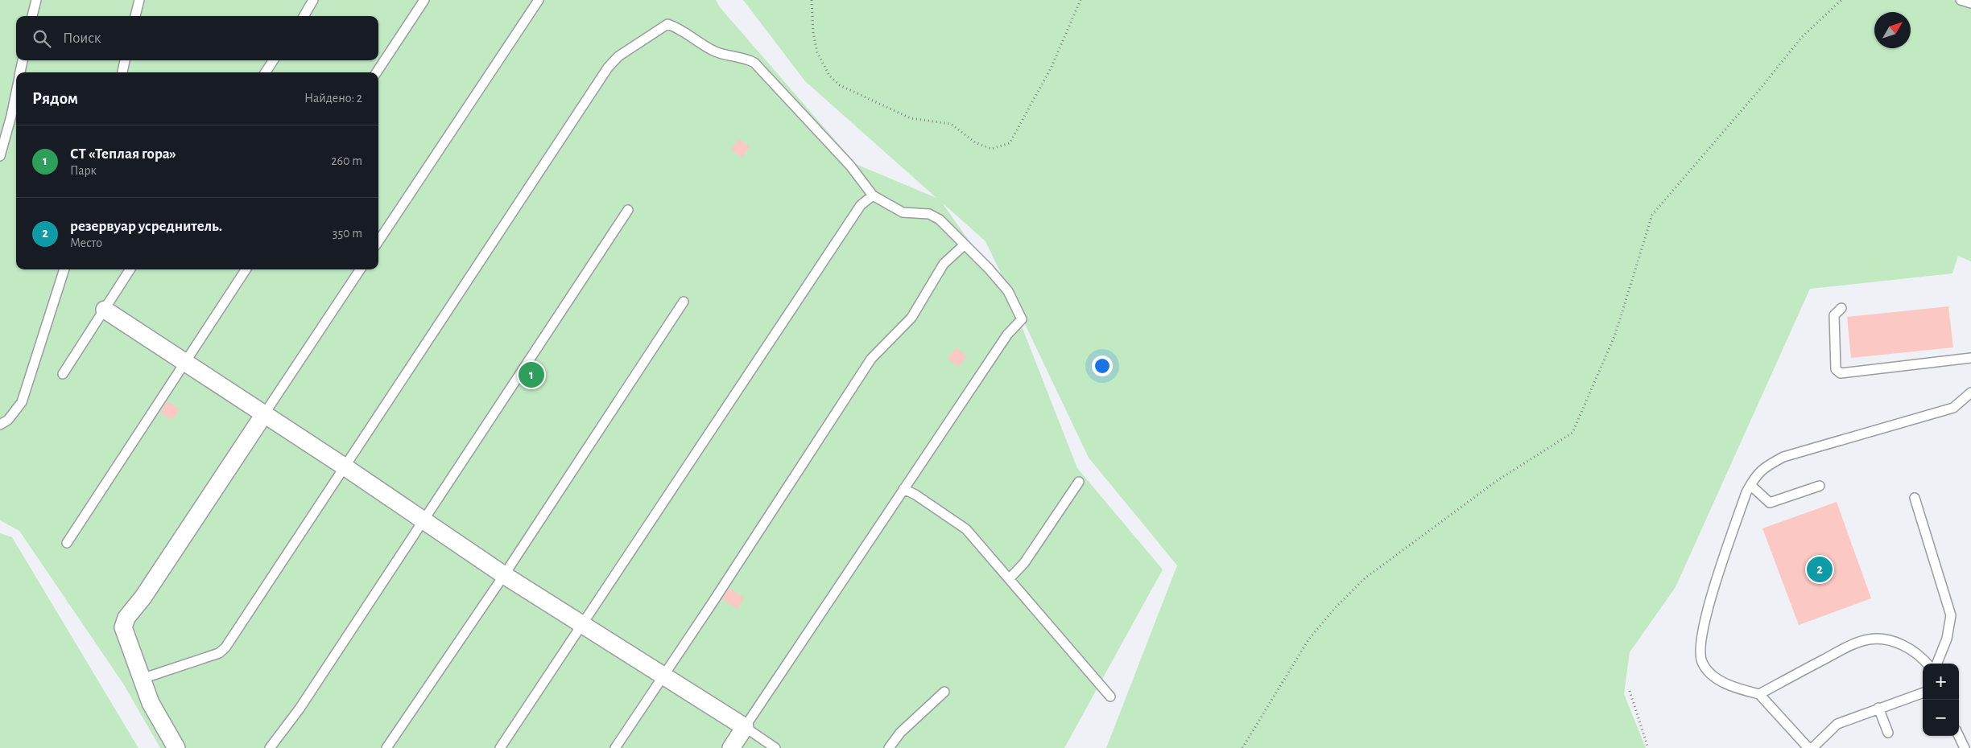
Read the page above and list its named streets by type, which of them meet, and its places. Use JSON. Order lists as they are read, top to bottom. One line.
{"north":"top right","page":{"search":"Поиск","heading":["Рядом","Найдено: 2"],"list":[{"mark":"1","name":"СТ «Теплая гора»","note":"Парк","value":"260 m"},{"mark":"2","name":"резервуар усреднитель.","note":"Место","value":"350 m"}],"pins":["1","2"],"map_buttons":["+","−"]}}
